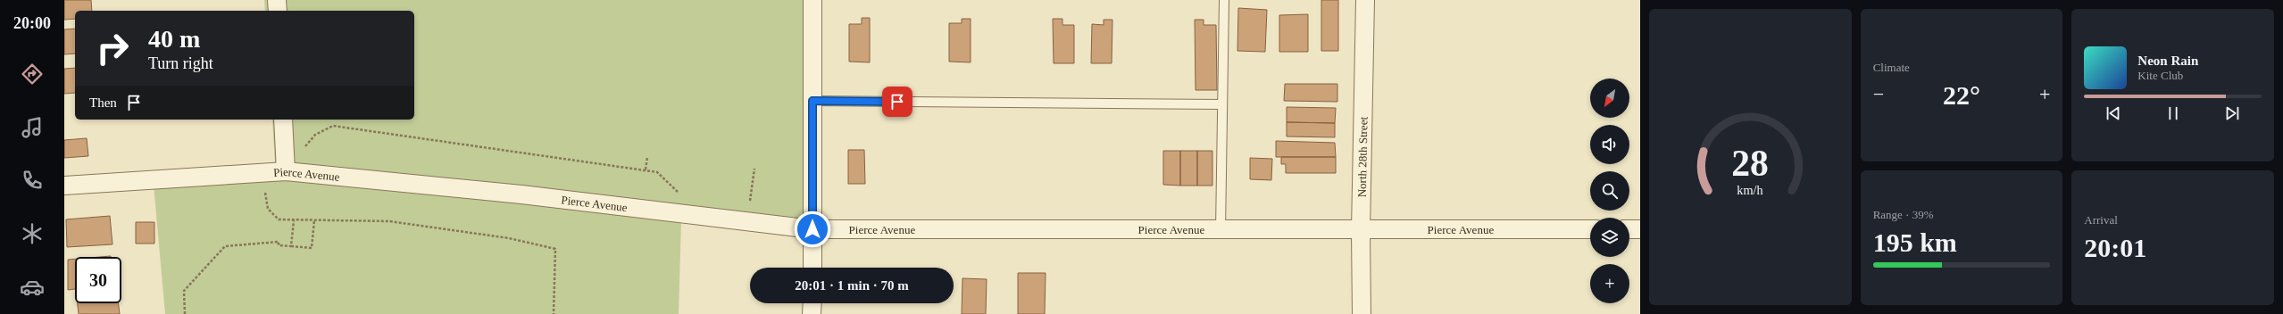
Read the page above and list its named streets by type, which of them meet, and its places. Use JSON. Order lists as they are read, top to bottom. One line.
{"streets":{"street":["North 28th Street","Pierce Avenue"]},"crossings":[["North 28th Street","Pierce Avenue"]],"north":"bottom left","page":{"tabs":"20:00","tile":["Climate",["Range · 39%","195 km"],["Arrival","20:01"]],"turn":["40 m","Turn right"],"song":["Neon Rain","Kite Club"],"map_buttons":"+","heat":["−","22°","+"],"then":"Then","limit":"30","trip":"20:01 · 1 min · 70 m","gauge":["28","km/h"]}}
